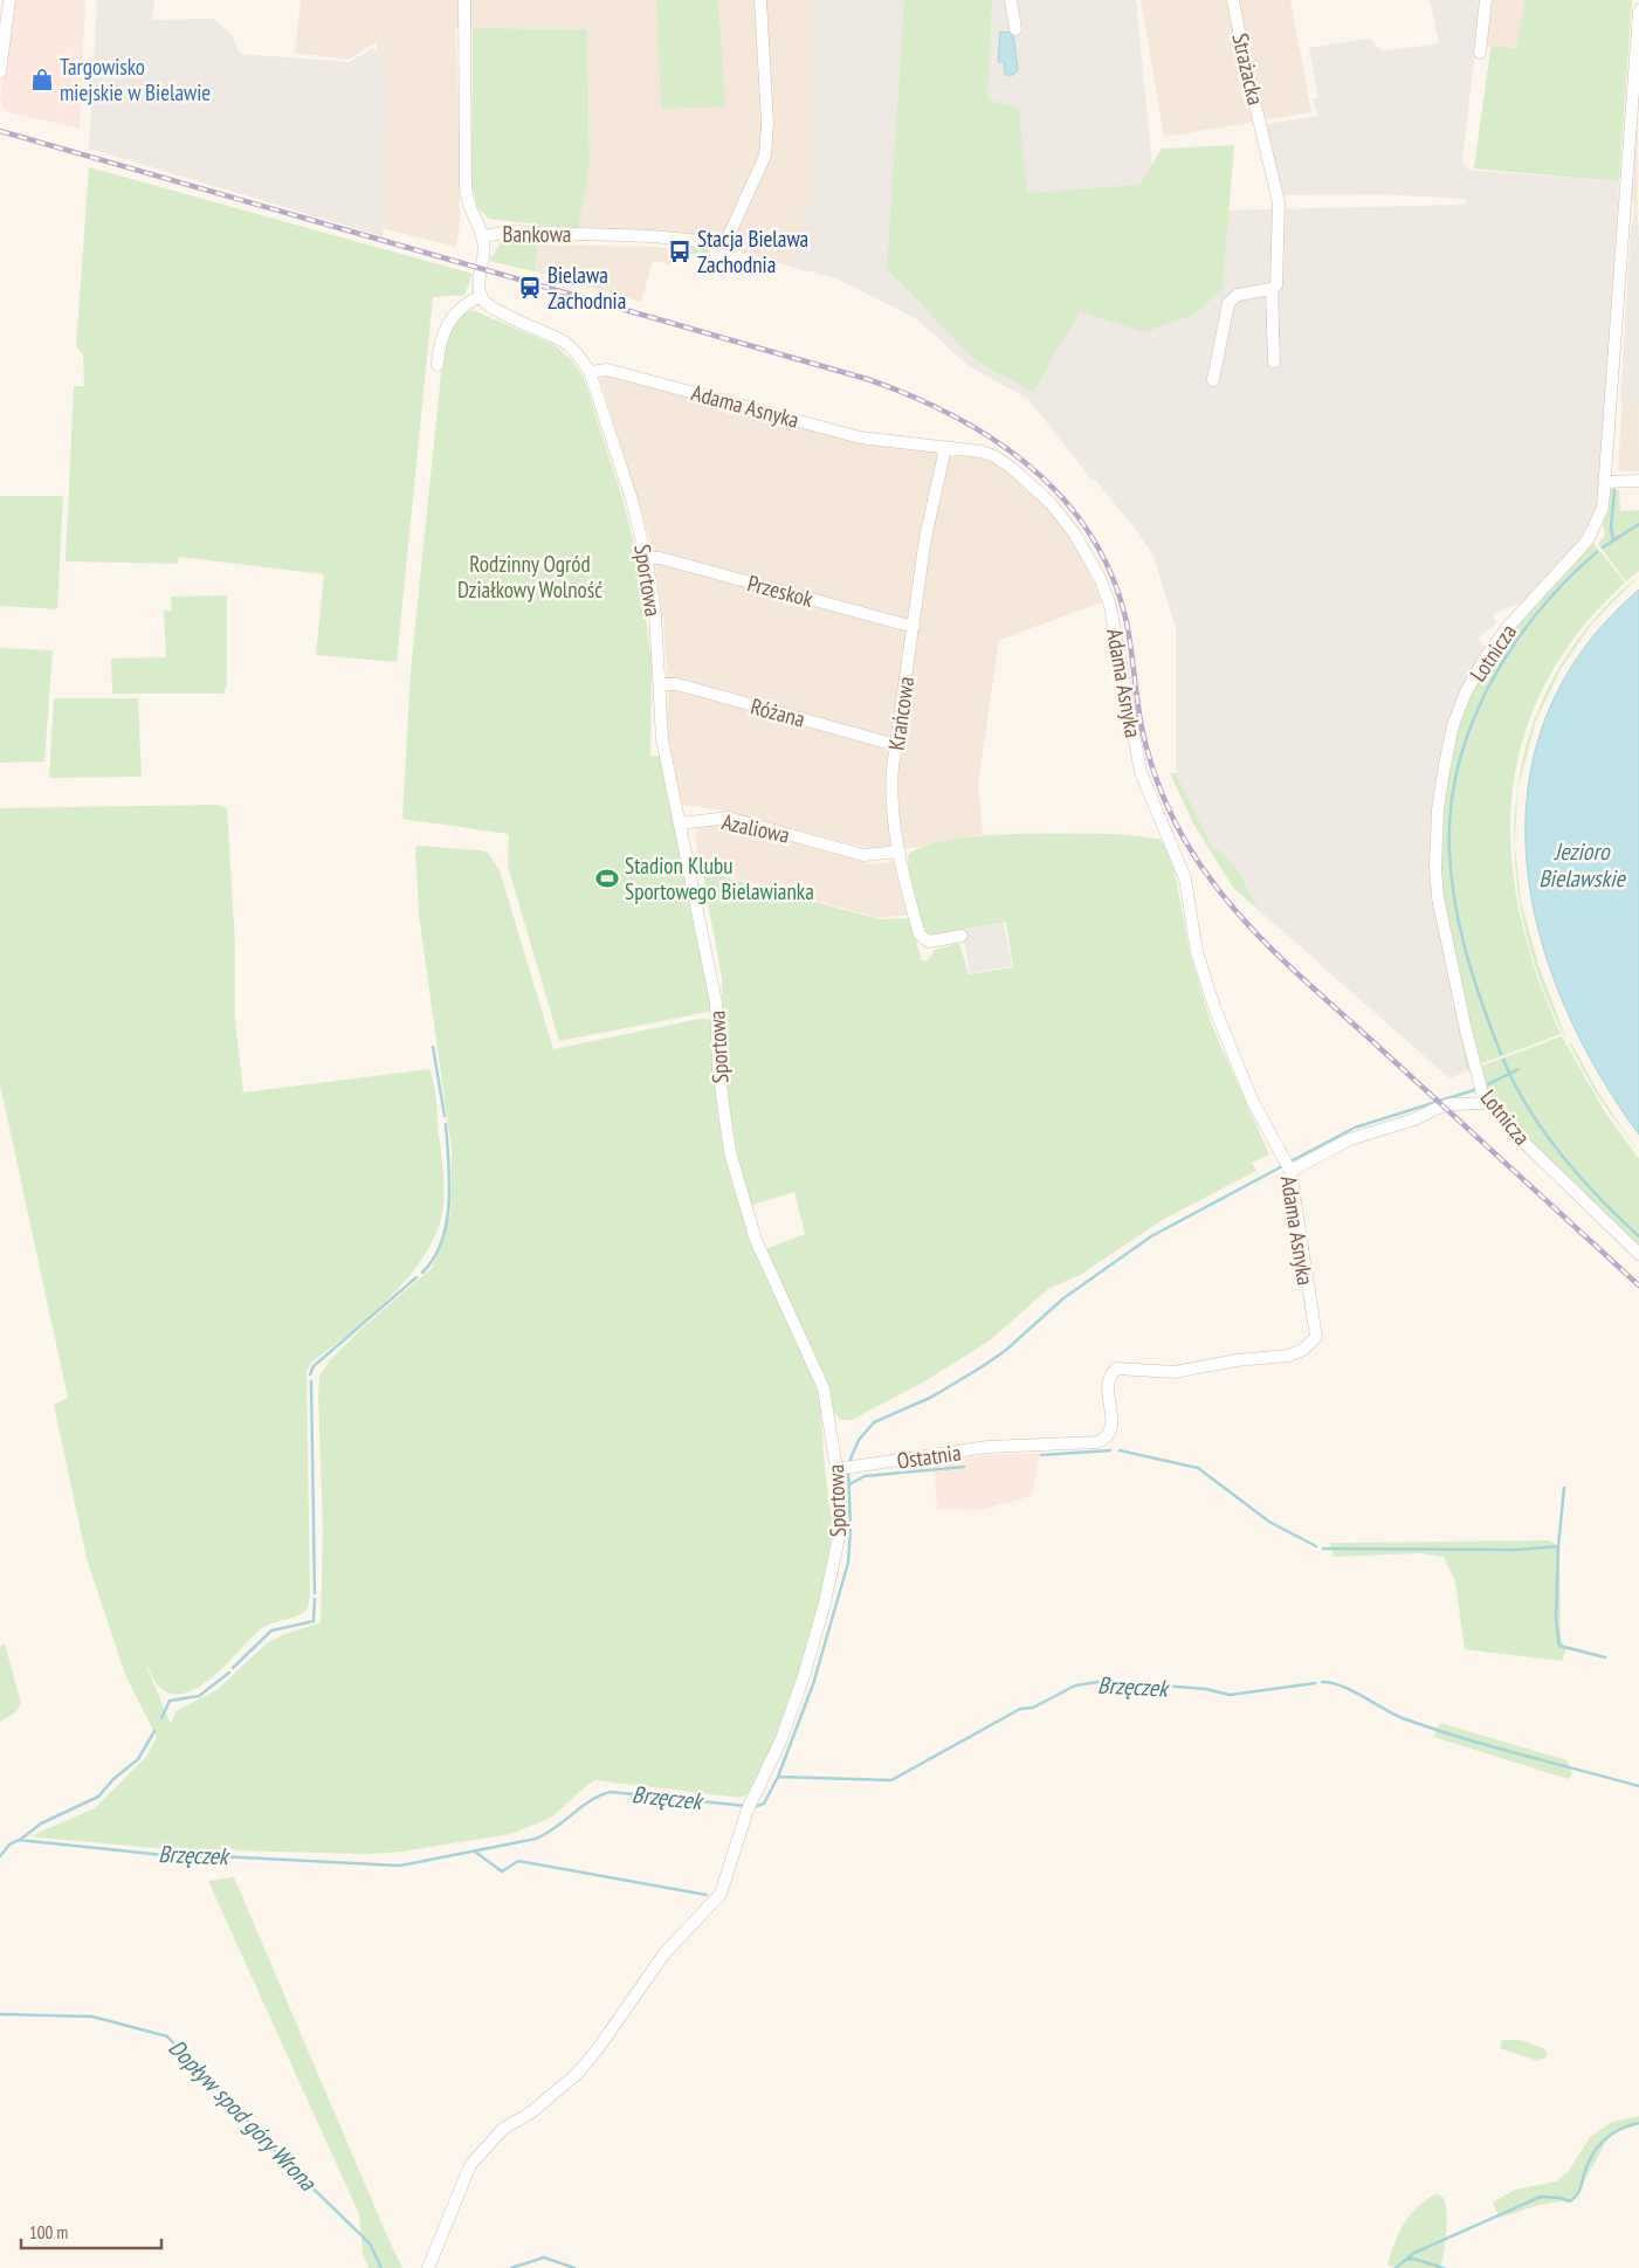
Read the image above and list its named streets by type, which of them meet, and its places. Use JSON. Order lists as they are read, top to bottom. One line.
{"streets":{"street":["Strażacka","Bankowa","Adama Asnyka","Sportowa","Przeskok","Lotnicza","Różana","Krańcowa","Azaliowa","Ostatnia"]},"crossings":[["Adama Asnyka","Sportowa"],["Adama Asnyka","Krańcowa"],["Adama Asnyka","Ostatnia"],["Sportowa","Przeskok"],["Sportowa","Różana"],["Sportowa","Azaliowa"],["Sportowa","Ostatnia"],["Przeskok","Krańcowa"],["Różana","Krańcowa"],["Krańcowa","Azaliowa"]],"water":["Jezioro Bielawskie","Brzęczek","Dopływ spod góry Wrona"],"parks":["Rodzinny Ogród Działkowy Wolność"],"places":{"shop":["Targowisko miejskie w Bielawie"],"bus stop":["Stacja Bielawa Zachodnia"],"station":["Bielawa Zachodnia"],"sports":["Stadion Klubu Sportowego Bielawianka"]},"scale_bar":"100 m"}
